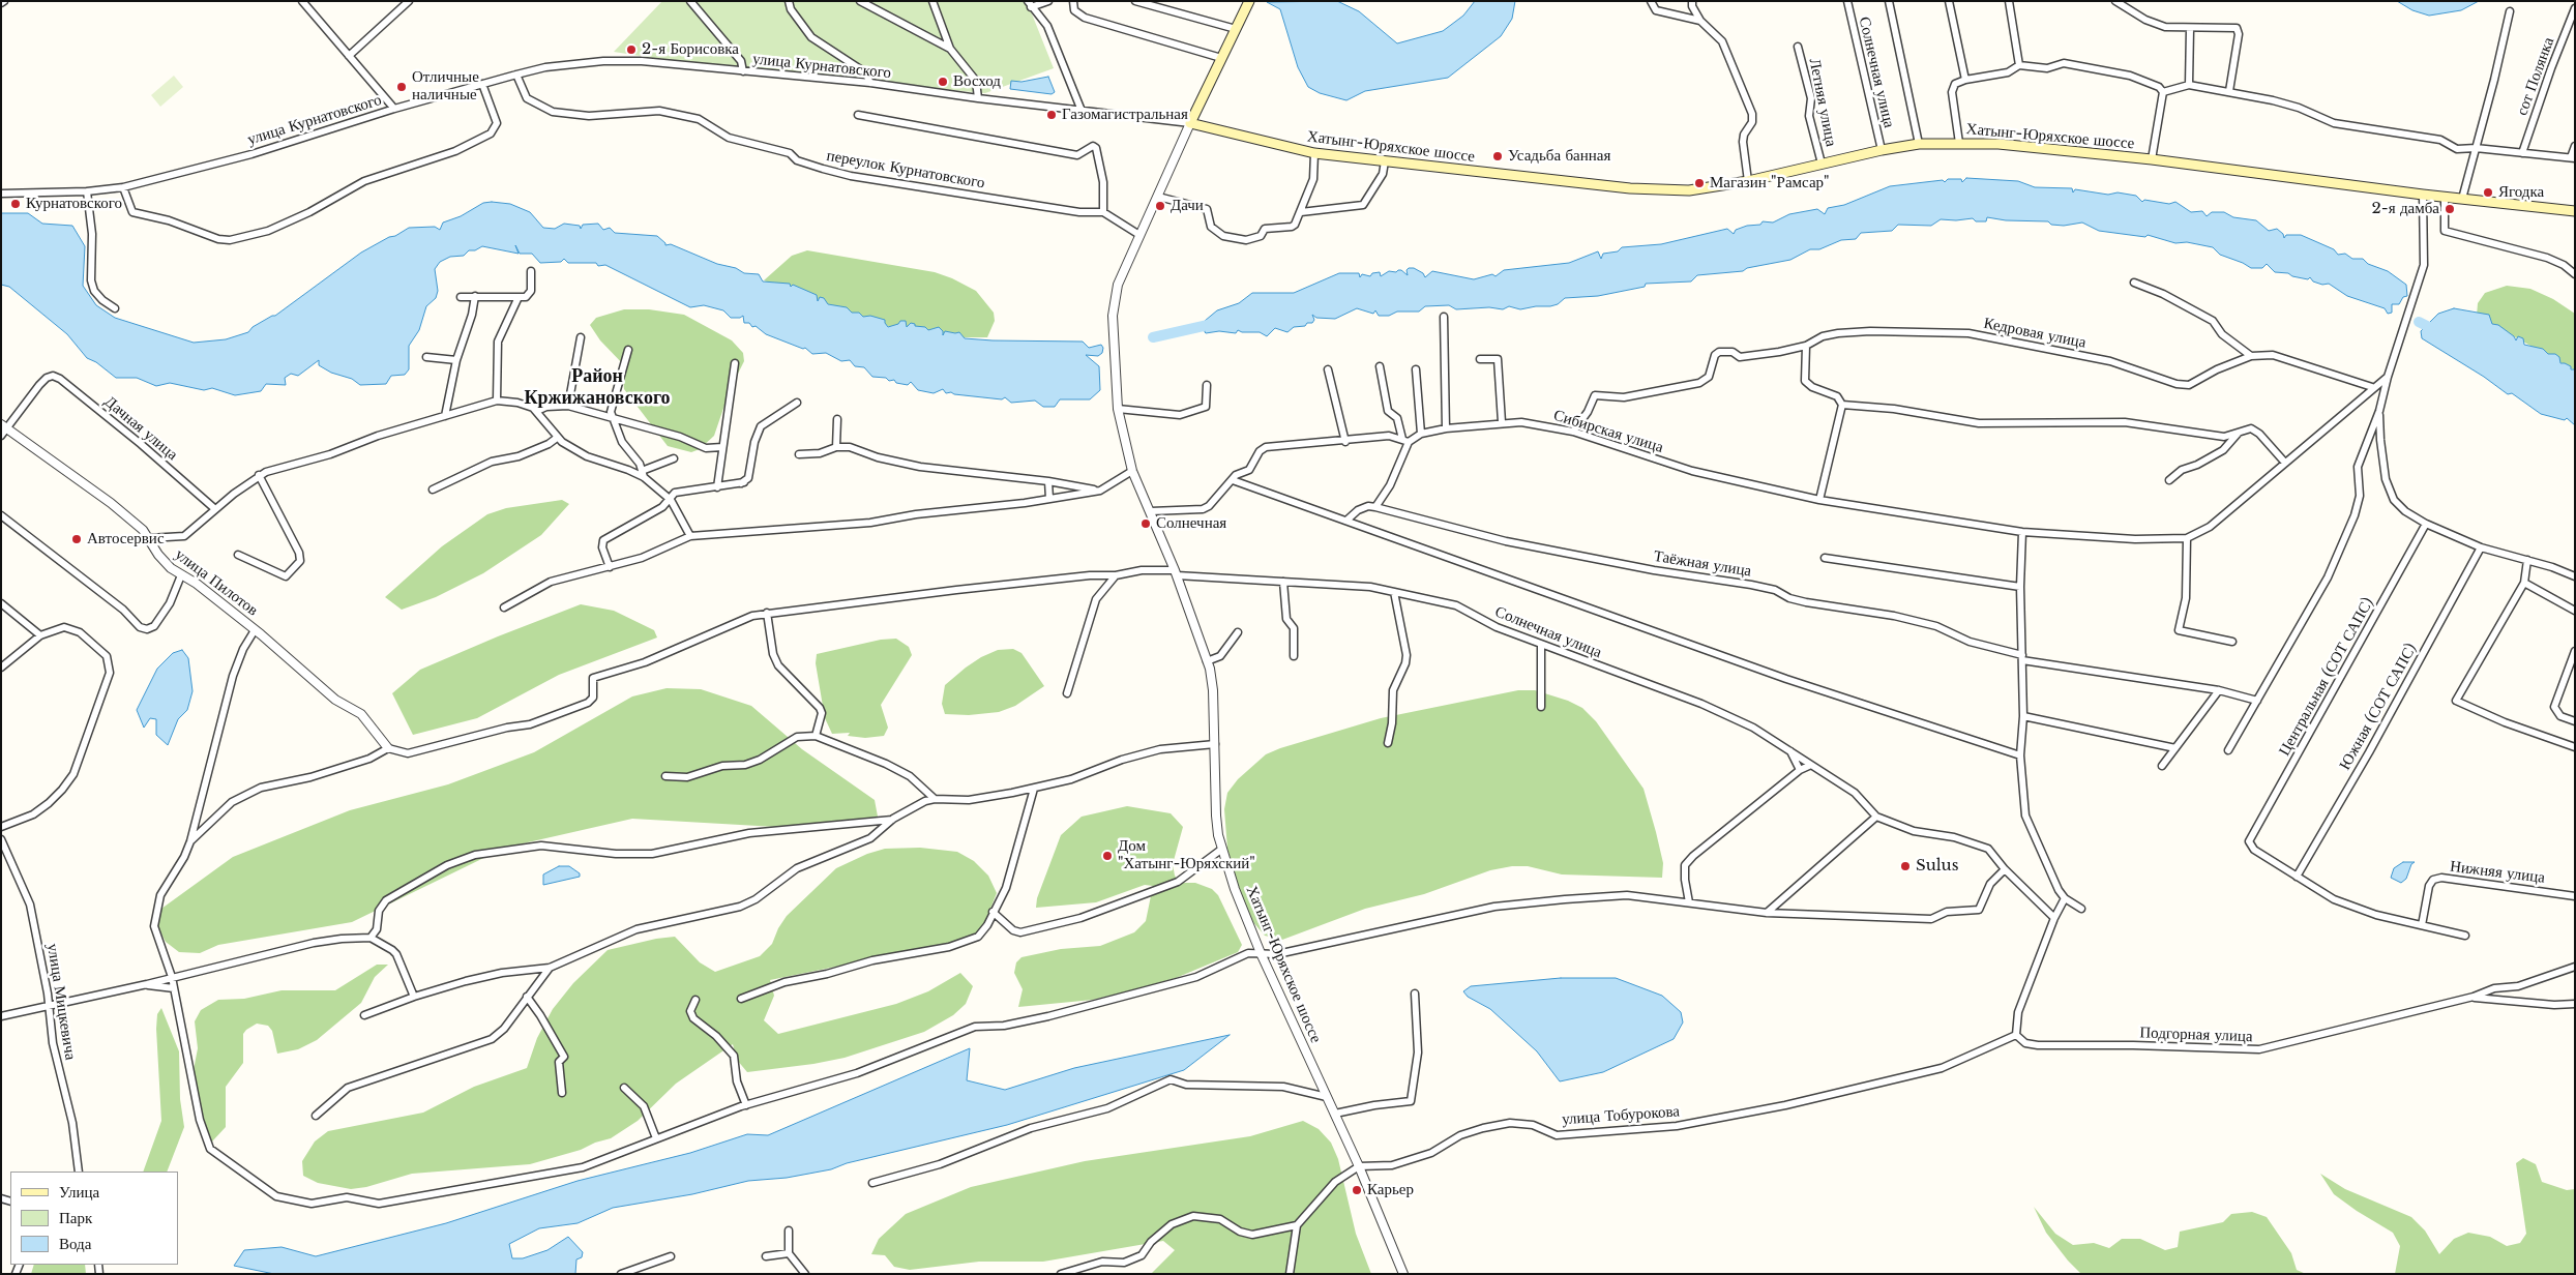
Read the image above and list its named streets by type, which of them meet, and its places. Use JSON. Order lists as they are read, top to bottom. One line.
{"streets":{"main road":["Хатынг-Юряхское шоссе"],"street":["улица Курнатовского","Солнечная улица","сот Полянка","Летняя улица","переулок Курнатовского","Кедровая улица","Дачная улица","Сибирская улица","Таёжная улица","улица Пилотов","Центральная (СОТ САПС)","Южная (СОТ САПС)","Нижняя улица","улица Мицкевича","Подгорная улица","улица Тобурокова"]},"crossings":[["улица Курнатовского","Хатынг-Юряхское шоссе"],["улица Курнатовского","переулок Курнатовского"],["Солнечная улица","Хатынг-Юряхское шоссе"],["Солнечная улица","улица Пилотов"],["Летняя улица","Хатынг-Юряхское шоссе"],["Хатынг-Юряхское шоссе","улица Тобурокова"],["Кедровая улица","Сибирская улица"],["Дачная улица","улица Пилотов"],["Центральная (СОТ САПС)","Южная (СОТ САПС)"],["Подгорная улица","улица Тобурокова"]],"districts":["Район Кржижановского"],"places":["2-я Борисовка","Восход","Отличные наличные","Газомагистральная","Усадьба банная","Магазин \"Рамсар\"","Ягодка","Курнатовского","Дачи","2-я дамба","Солнечная","Автосервис","Дом \"Хатынг-Юряхский\"","Sulus","Карьер"],"legend":["Улица","Парк","Вода"]}
